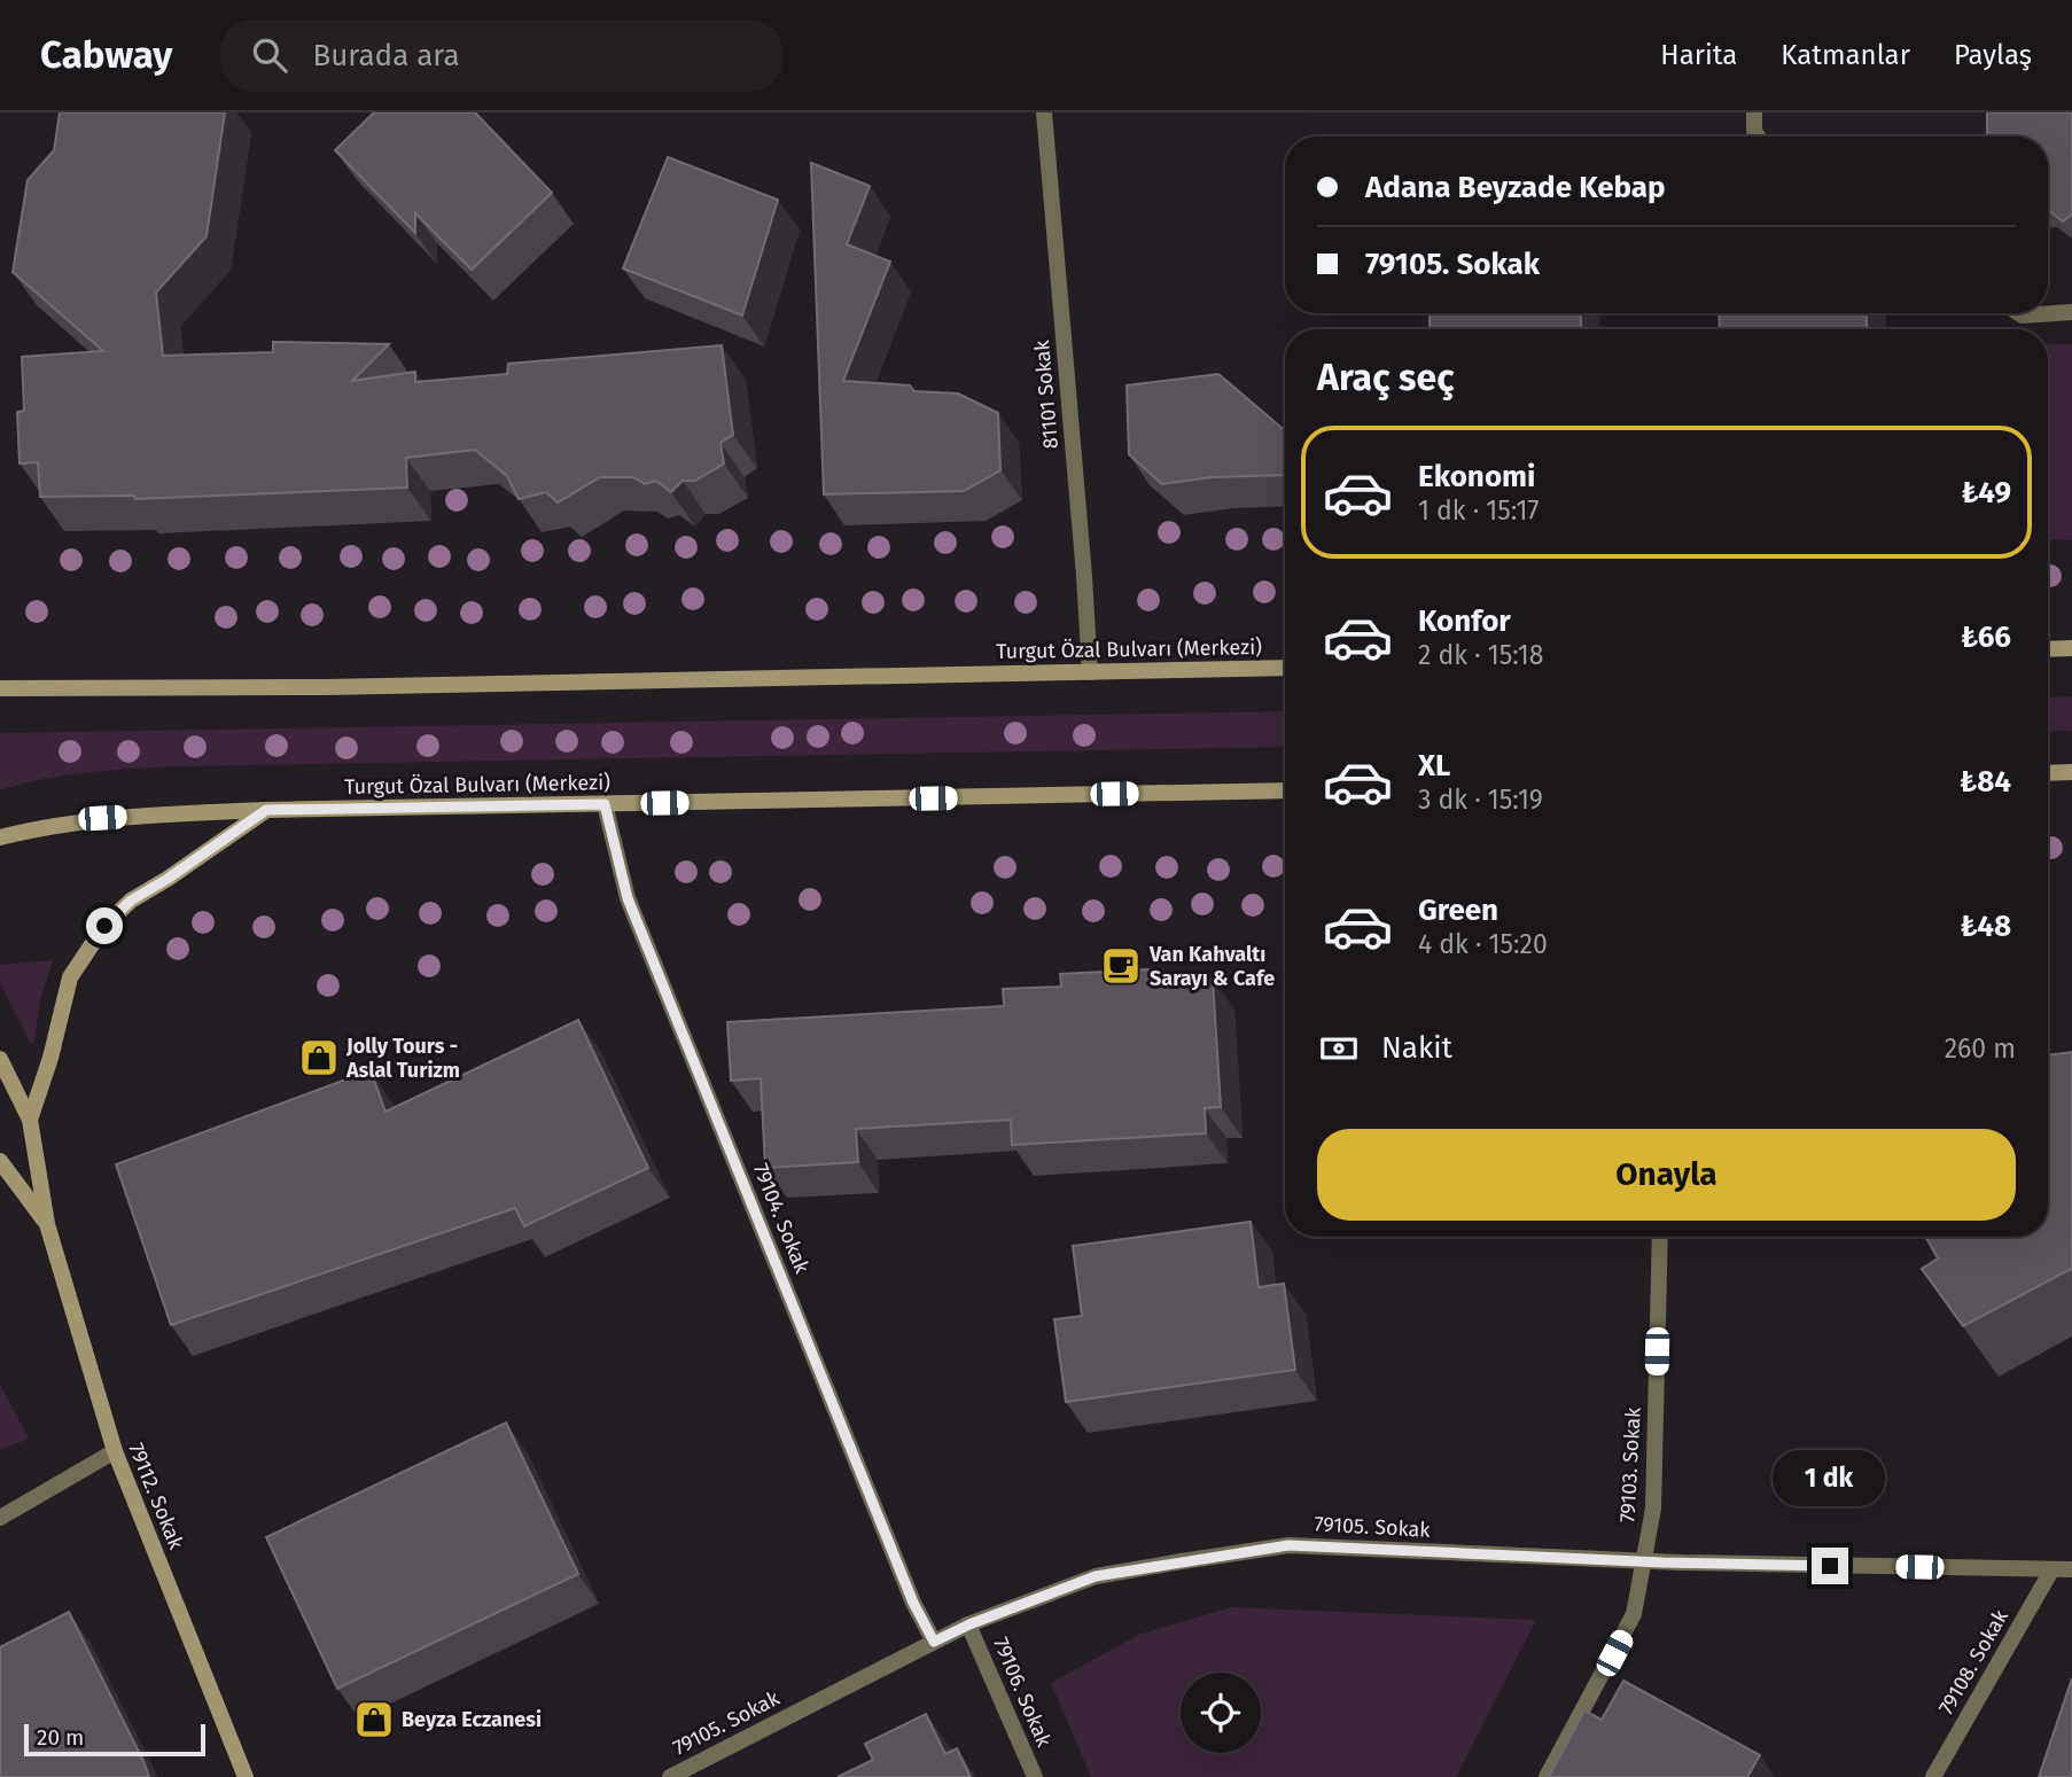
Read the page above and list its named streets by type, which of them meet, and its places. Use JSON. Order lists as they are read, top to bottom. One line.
{"streets":{"main road":["Turgut Özal Bulvarı (Merkezi)","79112. Sokak"],"street":["81101 Sokak","79104. Sokak","79103. Sokak","79105. Sokak","79108. Sokak","79106. Sokak"]},"crossings":[["81101 Sokak","Turgut Özal Bulvarı (Merkezi)"],["Turgut Özal Bulvarı (Merkezi)","79104. Sokak"],["79104. Sokak","79105. Sokak"],["79103. Sokak","79105. Sokak"],["79105. Sokak","79108. Sokak"],["79105. Sokak","79106. Sokak"]],"places":{"cafe":["Van Kahvaltı Sarayı & Cafe"],"shop":["Jolly Tours - Aslal Turizm","Beyza Eczanesi"]},"scale_bar":"20 m","page":{"header":"Cabway","search":"Burada ara","nav":["Harita","Katmanlar","Paylaş"],"banner":["Adana Beyzade Kebap","79105. Sokak"],"heading":"Araç seç","list":[{"name":"Ekonomi","note":"1 dk · 15:17","value":"₺49"},{"name":"Konfor","note":"2 dk · 15:18","value":"₺66"},{"name":"XL","note":"3 dk · 15:19","value":"₺84"},{"name":"Green","note":"4 dk · 15:20","value":"₺48"}],"pay":["Nakit","260 m"],"buttons":"Onayla","bubble":"1 dk","scale":"20 m"}}
